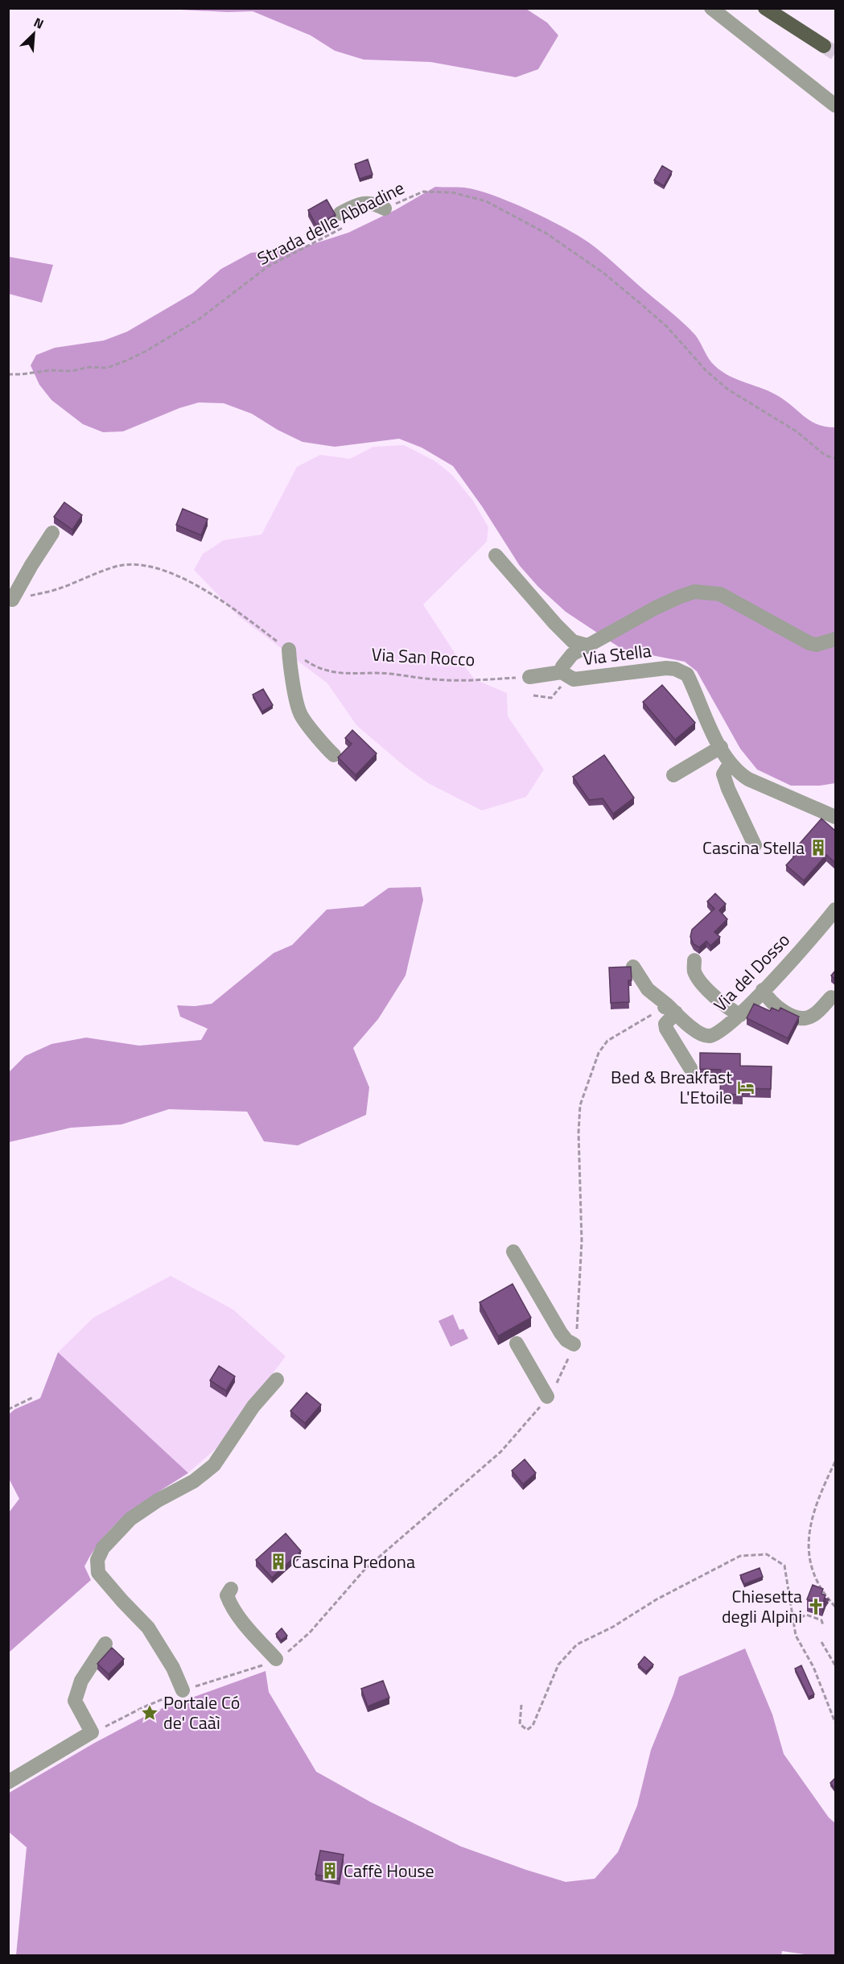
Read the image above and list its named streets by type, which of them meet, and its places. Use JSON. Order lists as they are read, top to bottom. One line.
{"streets":{"street":["Via Stella","Via del Dosso"],"path":["Strada delle Abbadine","Via San Rocco"]},"places":{"building":["Cascina Stella","Cascina Predona","Caffè House"],"hotel":["Bed & Breakfast L'Etoile"],"church":["Chiesetta degli Alpini"],"place":["Portale Có de' Caàì"]},"north":"top right"}
